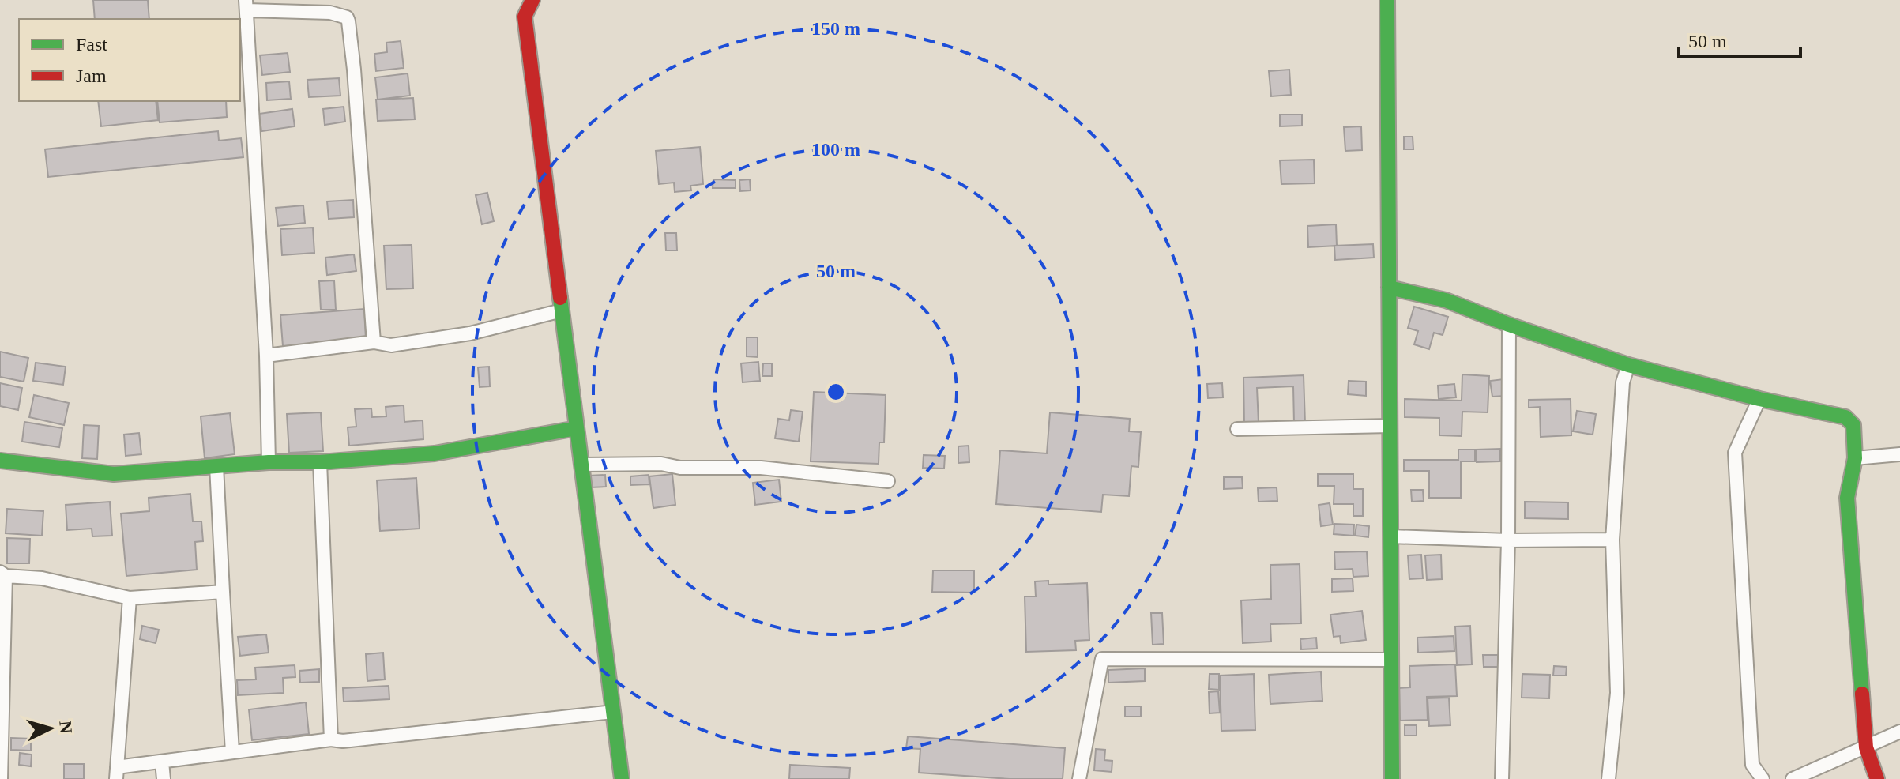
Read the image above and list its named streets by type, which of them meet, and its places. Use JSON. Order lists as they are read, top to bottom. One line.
{"legend":["Fast","Jam"],"scale_bar":"50 m","north":"right","rings":["150 m","100 m","50 m"]}
